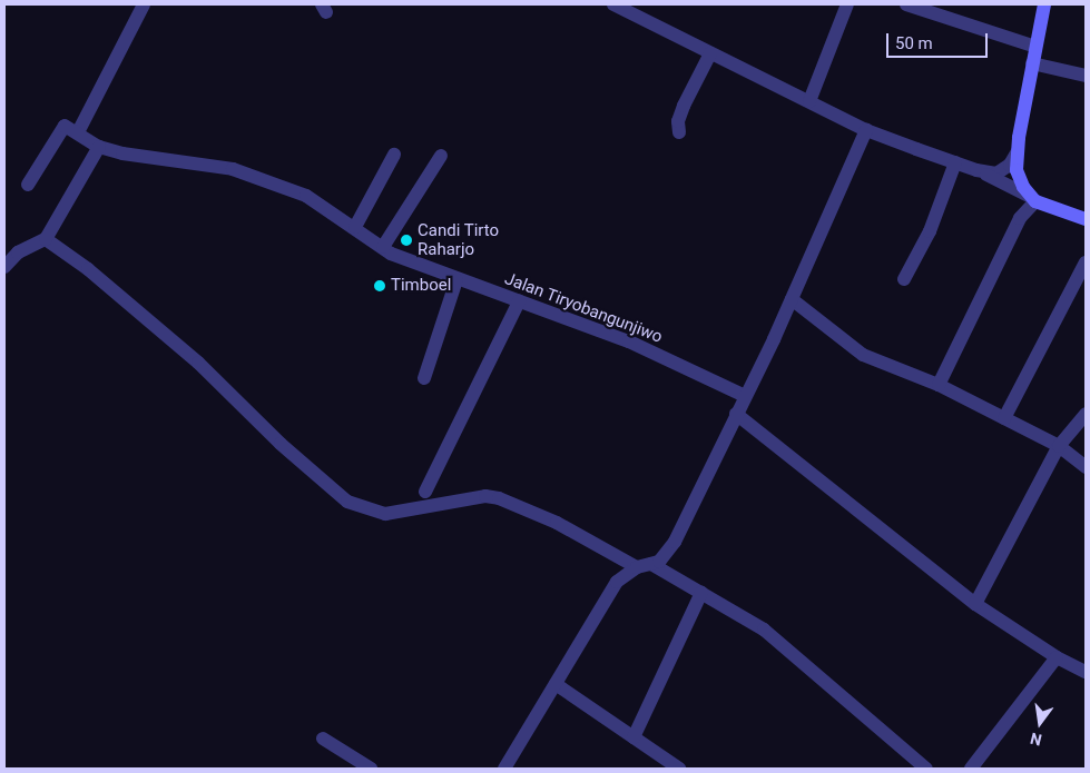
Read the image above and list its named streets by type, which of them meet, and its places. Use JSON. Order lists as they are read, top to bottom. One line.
{"streets":{"street":["Jalan Tiryobangunjiwo"]},"places":["Candi Tirto Raharjo","Timboel"],"scale_bar":"50 m","north":"bottom"}
